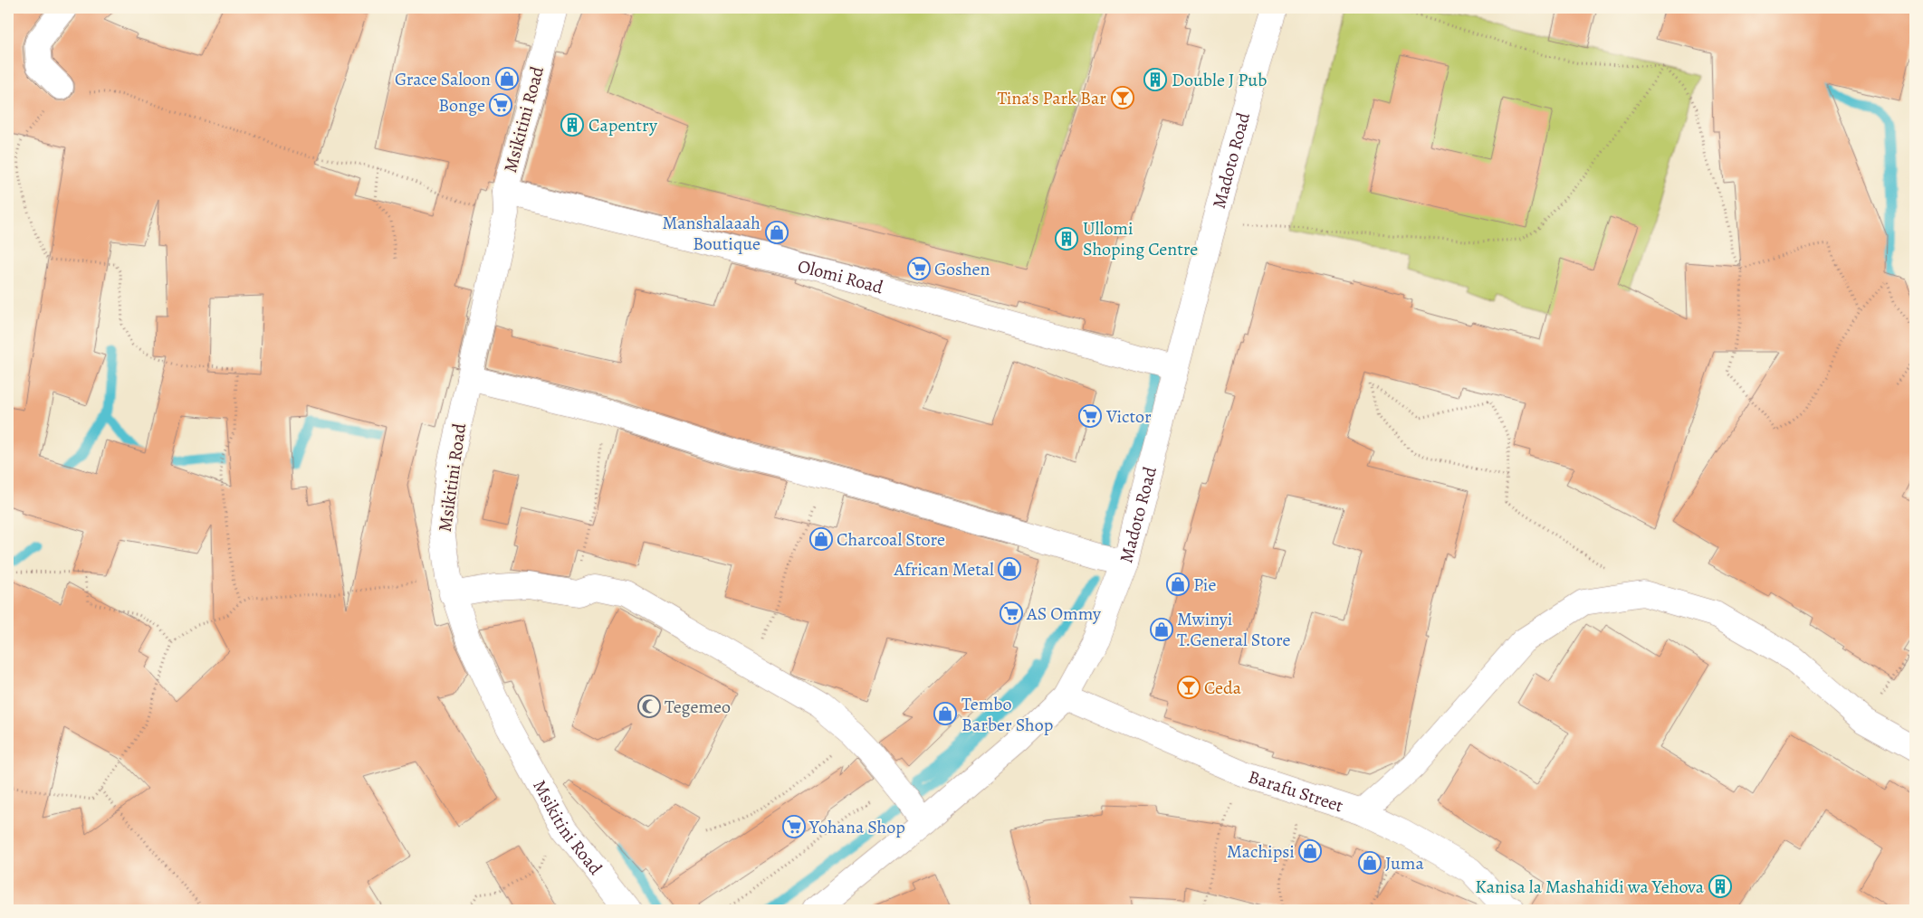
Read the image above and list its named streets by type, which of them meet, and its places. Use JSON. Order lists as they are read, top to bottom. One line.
{"streets":{"street":["Msikitini Road","Madoto Road","Olomi Road","Barafu Street"]},"crossings":[["Msikitini Road","Olomi Road"],["Madoto Road","Olomi Road"],["Madoto Road","Barafu Street"]],"places":{"shop":["Grace Saloon","Manshalaaah Boutique","Charcoal Store","African Metal","Pie","Mwinyi T.General Store","Tembo Barber Shop","Machipsi","Juma"],"building":["Double J Pub","Capentry","Ullomi Shoping Centre","Kanisa la Mashahidi wa Yehova"],"bar":["Tina's Park Bar","Ceda"],"supermarket":["Bonge","Goshen","Victor","AS Ommy","Yohana Shop"],"mosque":["Tegemeo"]}}
